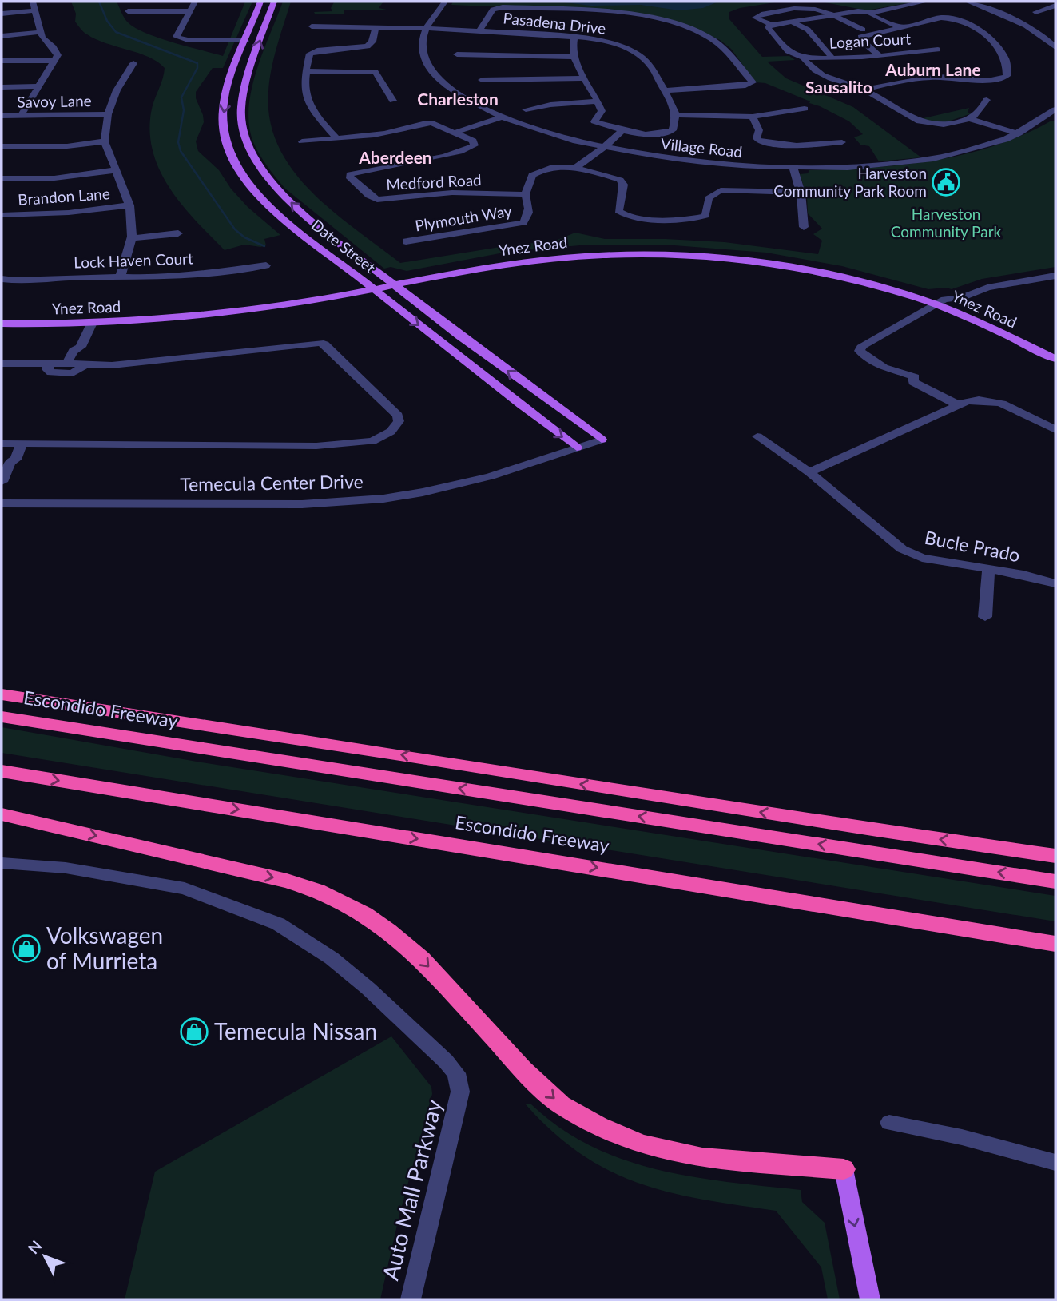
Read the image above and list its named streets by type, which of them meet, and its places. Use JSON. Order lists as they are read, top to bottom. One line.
{"streets":{"highway":["Escondido Freeway"],"main road":["Date Street","Ynez Road"],"street":["Pasadena Drive","Logan Court","Savoy Lane","Village Road","Medford Road","Brandon Lane","Plymouth Way","Lock Haven Court","Temecula Center Drive","Bucle Prado","Auto Mall Parkway"]},"crossings":[["Pasadena Drive","Village Road"],["Medford Road","Plymouth Way"],["Date Street","Ynez Road"],["Date Street","Temecula Center Drive"]],"districts":["Auburn Lane","Sausalito","Charleston","Aberdeen"],"parks":["Harveston Community Park"],"places":{"public building":["Harveston Community Park Room"],"shop":["Volkswagen of Murrieta","Temecula Nissan"]},"north":"top left"}
